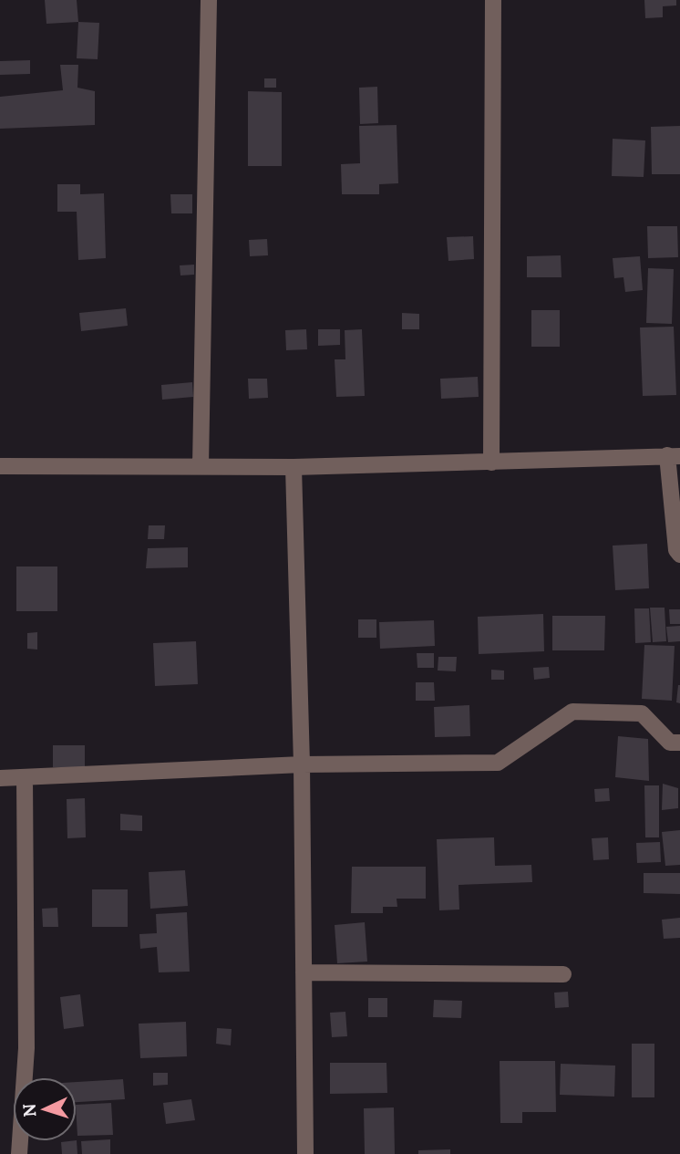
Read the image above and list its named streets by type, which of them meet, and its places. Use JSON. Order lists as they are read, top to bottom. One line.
{"north":"left"}
